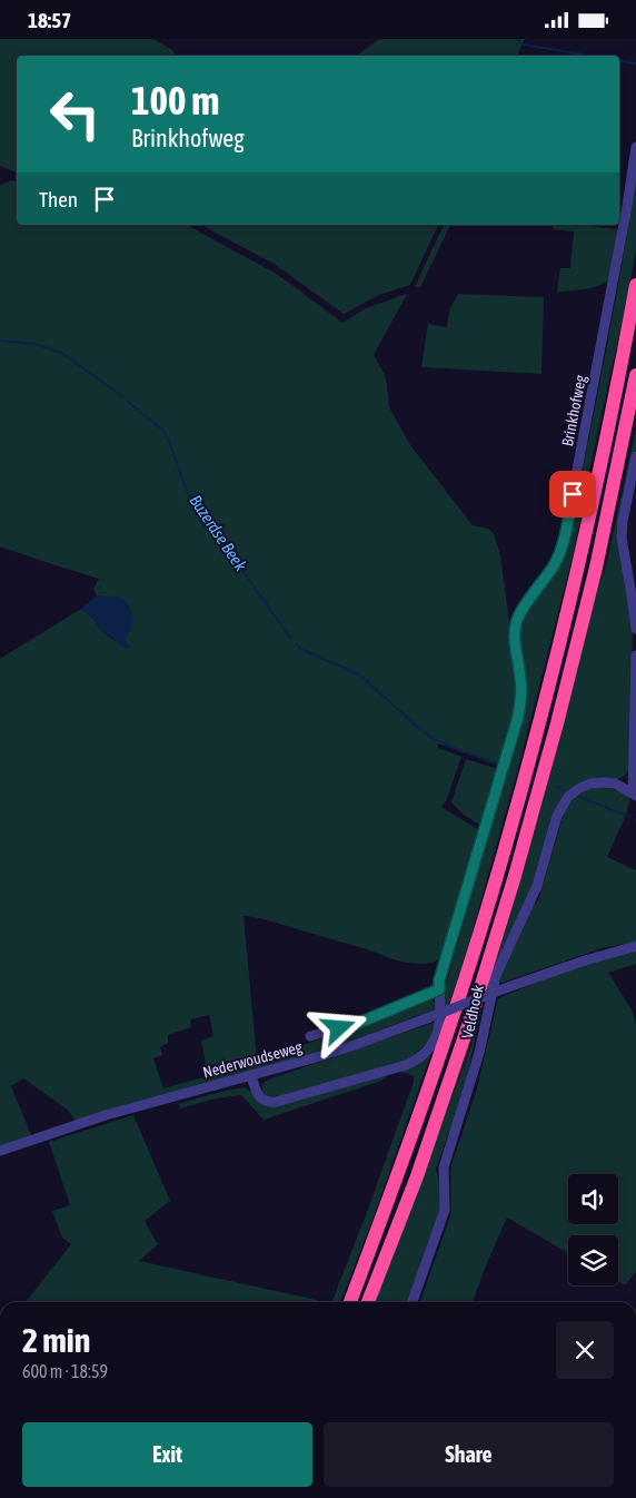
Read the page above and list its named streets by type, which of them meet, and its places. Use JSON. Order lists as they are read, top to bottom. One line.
{"streets":{"street":["Brinkhofweg","Veldhoek","Nederwoudseweg"]},"crossings":[["Brinkhofweg","Nederwoudseweg"]],"water":["Buzerdse Beek"],"page":{"status":"18:57","turn":["100 m","Brinkhofweg"],"then":"Then","heading":["2 min","600 m · 18:59"],"buttons":["Exit","Share"]}}
